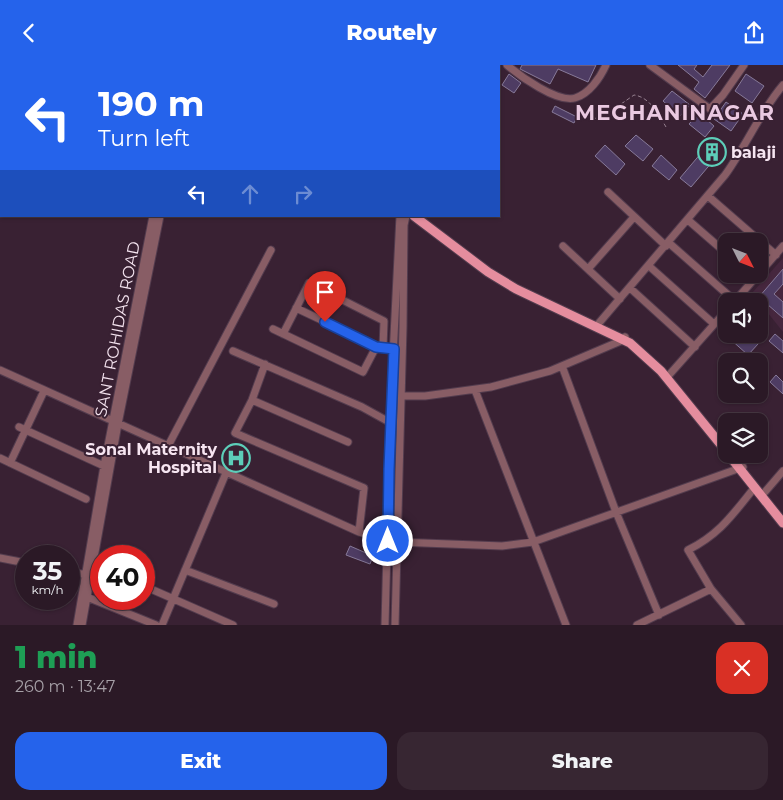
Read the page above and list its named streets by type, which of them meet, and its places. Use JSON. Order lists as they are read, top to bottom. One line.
{"streets":{"street":["SANT ROHIDAS ROAD"]},"districts":["MEGHANINAGAR"],"places":{"building":["balaji"],"hospital":["Sonal Maternity Hospital"]},"north":"bottom right","page":{"header":"Routely","turn":["190 m","Turn left"],"speed":"35 km/h","limit":"40","heading":["1 min","260 m · 13:47"],"buttons":["Exit","Share"]}}
